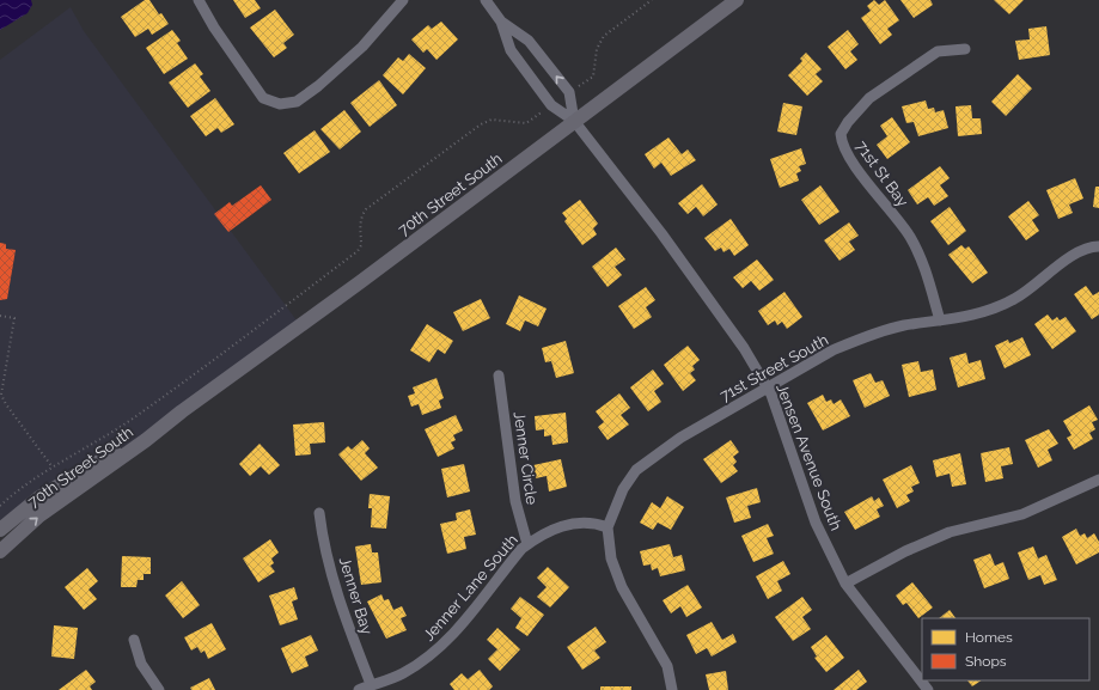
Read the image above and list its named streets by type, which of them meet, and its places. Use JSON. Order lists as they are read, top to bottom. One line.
{"streets":{"main road":["70th Street South"],"street":["71st St Bay","71st Street South","Jensen Avenue South","Jenner Circle","Jenner Lane South","Jenner Bay"]},"crossings":[["71st St Bay","71st Street South"],["70th Street South","Jensen Avenue South"],["71st Street South","Jensen Avenue South"],["71st Street South","Jenner Lane South"],["Jenner Circle","Jenner Lane South"],["Jenner Lane South","Jenner Bay"]],"legend":["Homes","Shops"]}
